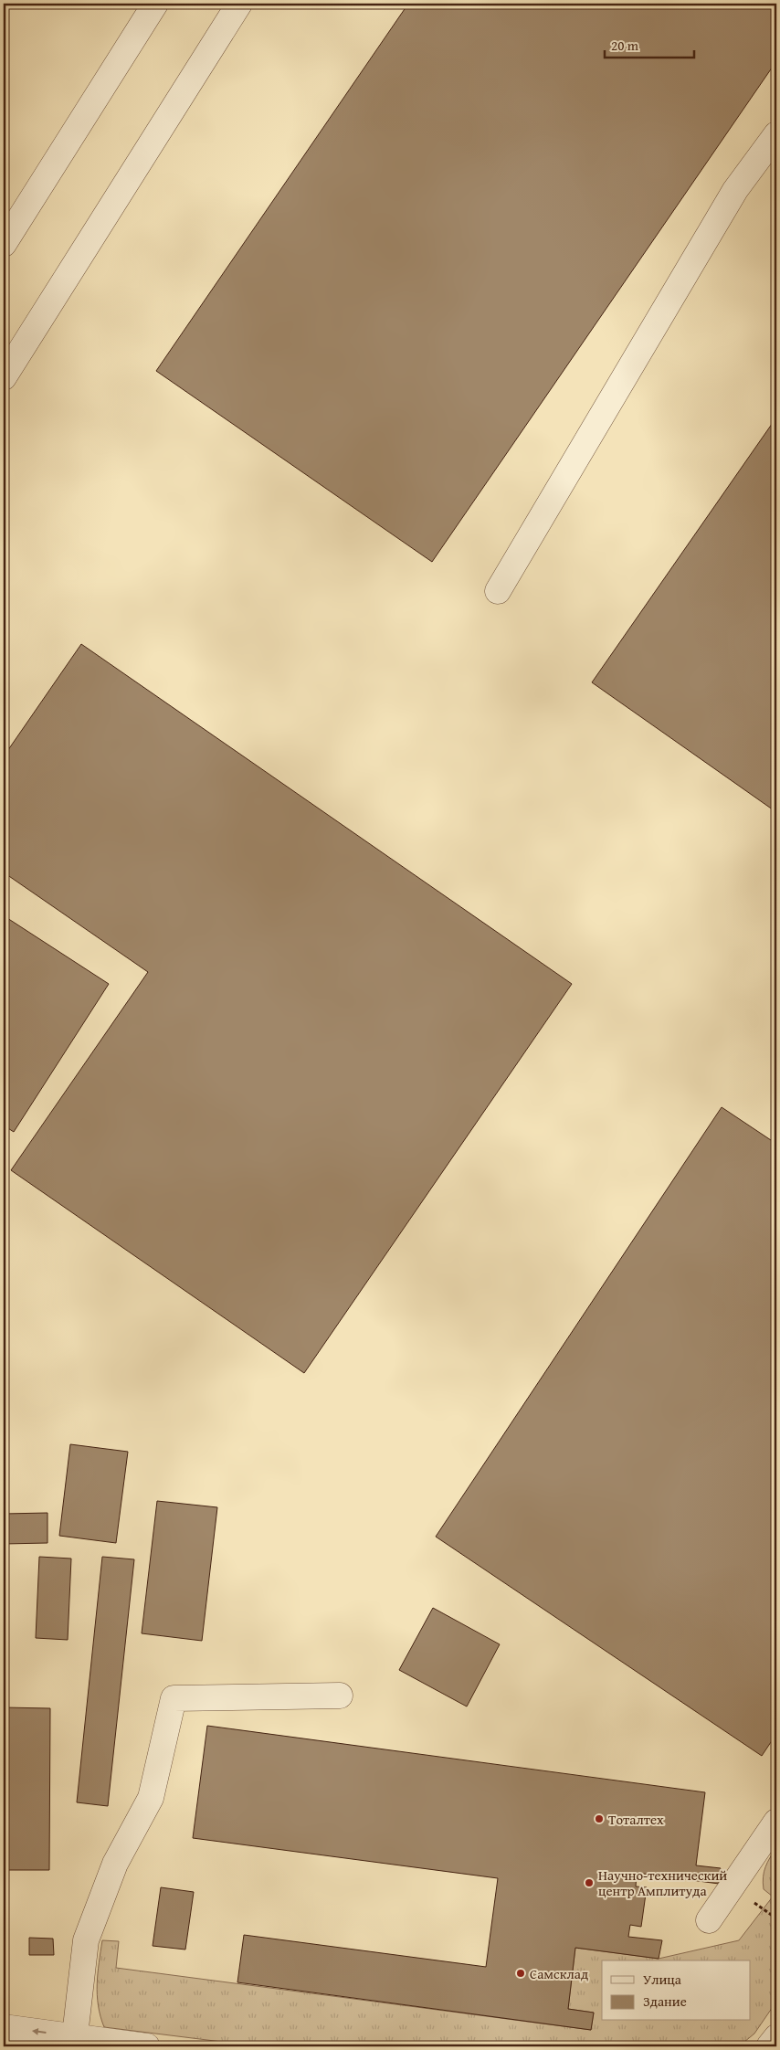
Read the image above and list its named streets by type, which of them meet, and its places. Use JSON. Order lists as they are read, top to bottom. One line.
{"places":["Тоталтех","Научно-технический центр Амплитуда","Самсклад"],"legend":["Улица","Здание"],"scale_bar":"20 m"}
